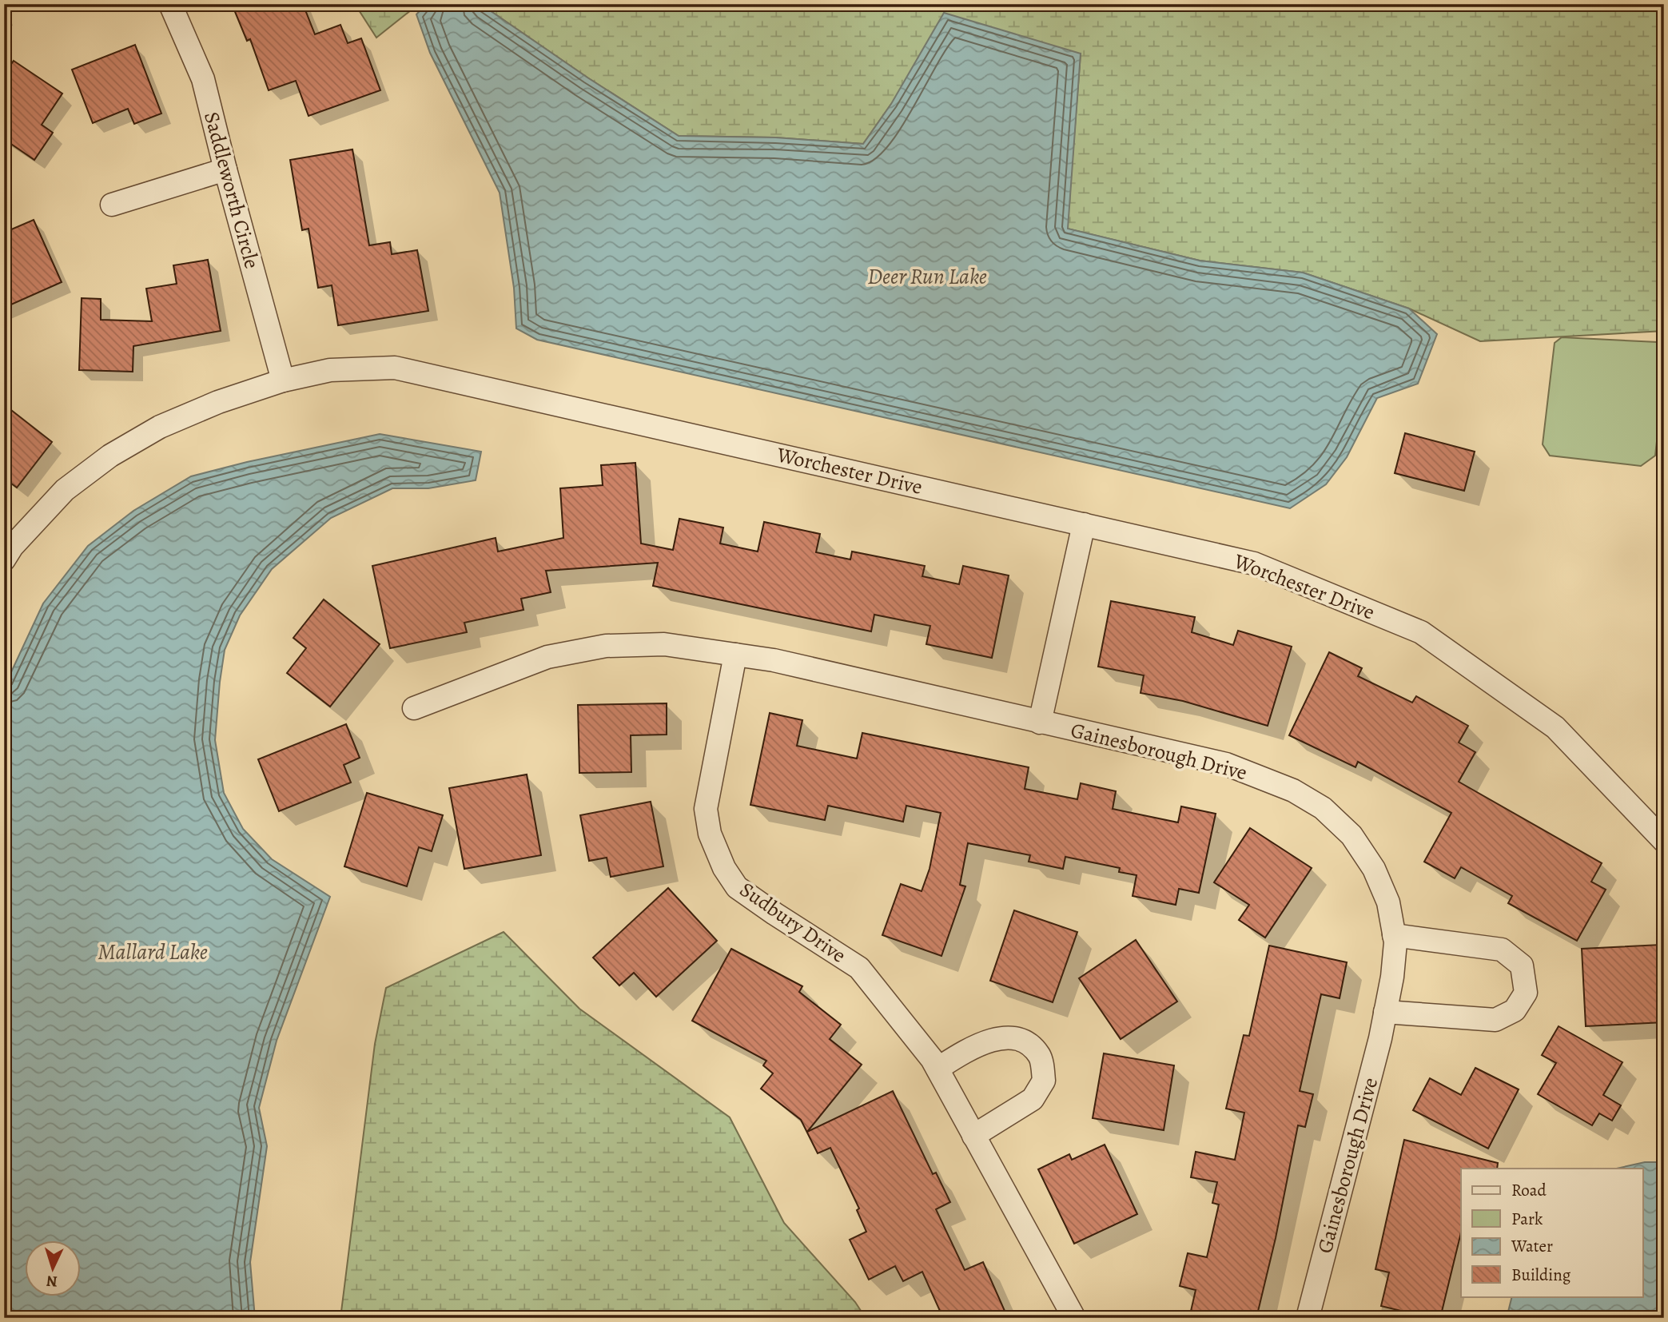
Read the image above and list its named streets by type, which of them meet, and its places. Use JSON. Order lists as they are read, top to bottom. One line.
{"streets":{"street":["Saddleworth Circle","Worchester Drive","Gainesborough Drive","Sudbury Drive"]},"crossings":[["Saddleworth Circle","Worchester Drive"],["Gainesborough Drive","Sudbury Drive"]],"water":["Deer Run Lake","Mallard Lake"],"legend":["Road","Park","Water","Building"],"north":"bottom"}
